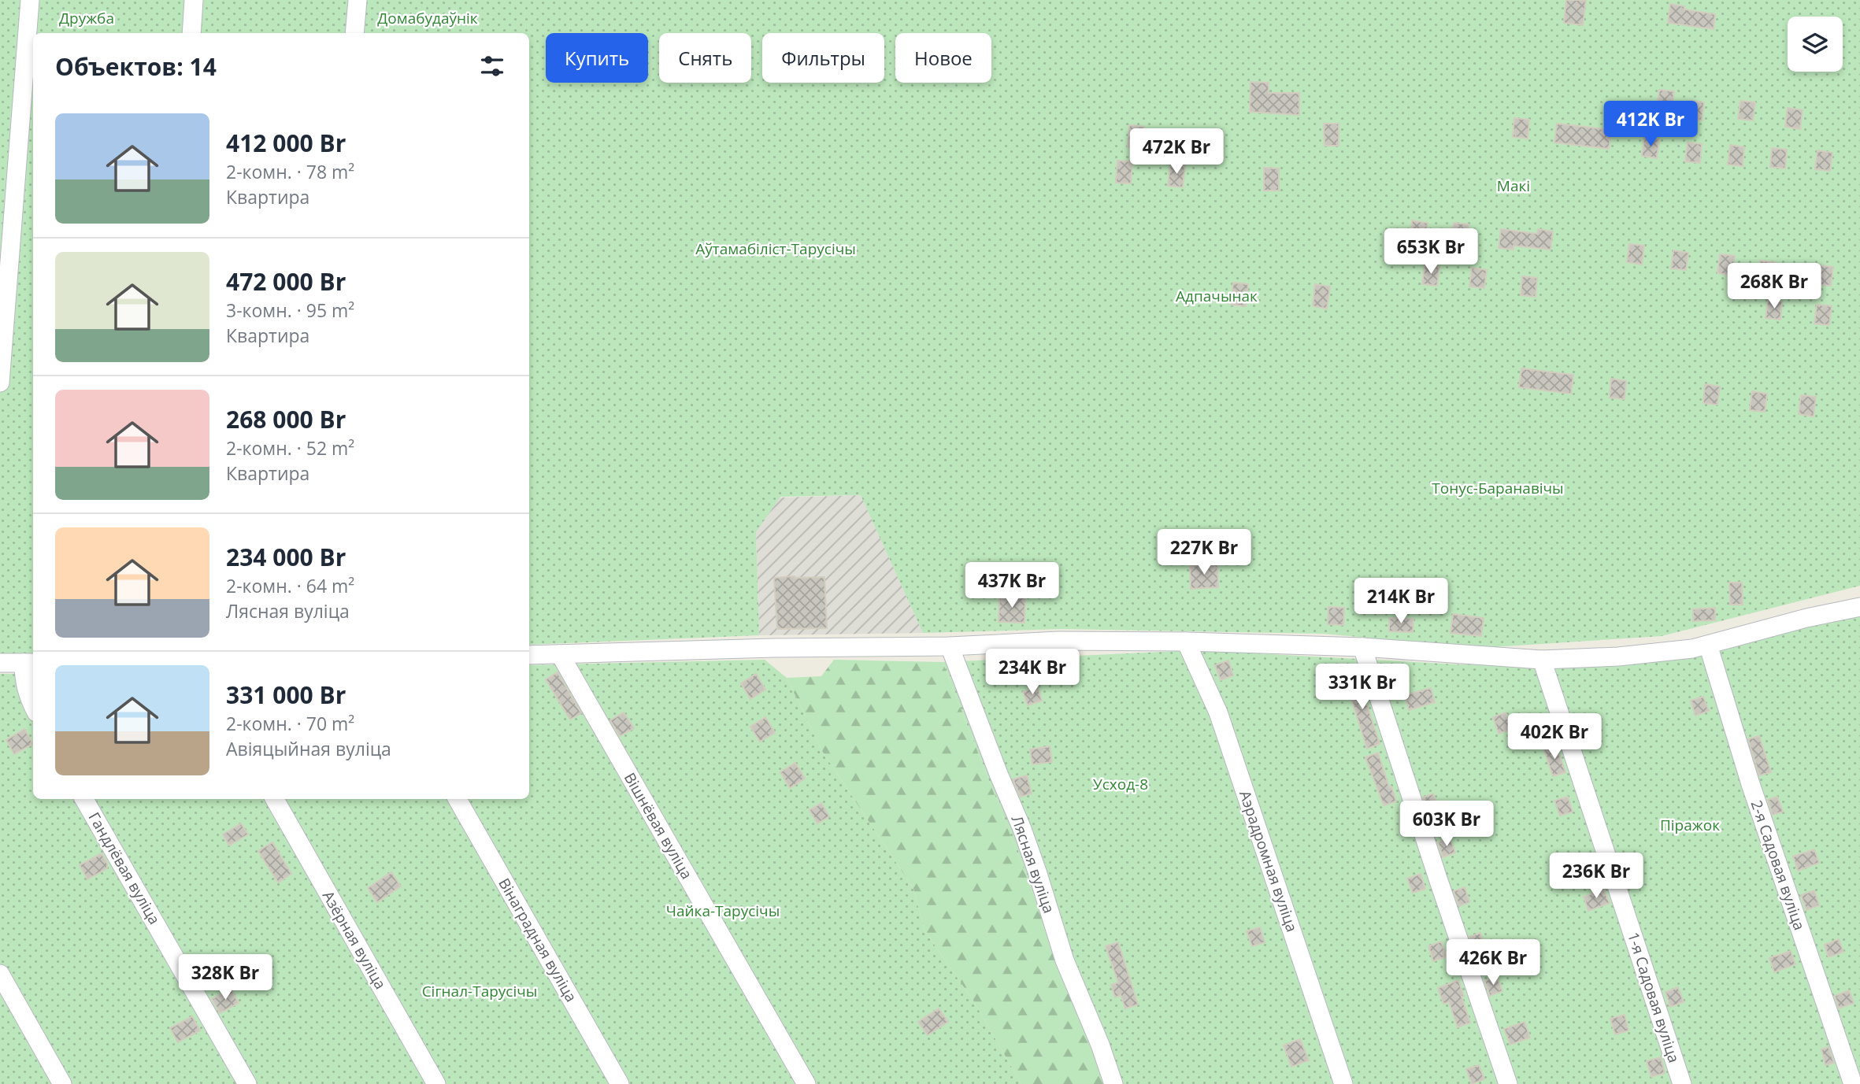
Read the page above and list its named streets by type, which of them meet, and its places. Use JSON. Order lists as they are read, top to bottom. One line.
{"streets":{"street":["Вішнёвая вуліца","Аэрадромная вуліца","Лясная вуліца","2-я Садовая вуліца","Гандлёвая вуліца","Азёрная вуліца","Вінаградная вуліца","1-я Садовая вуліца"]},"parks":["Дружба","Домабудаўнік","Макі","Аўтамабіліст-Тарусічы","Адпачынак","Тонус-Баранавічы","Усход-8","Піражок","Чайка-Тарусічы","Сігнал-Тарусічы"],"page":{"chip":["Купить","Снять","Фильтры","Новое"],"heading":"Объектов: 14","list":[{"name":"412 000 Br","note":"2-комн. · 78 m² · Квартира"},{"name":"472 000 Br","note":"3-комн. · 95 m² · Квартира"},{"name":"268 000 Br","note":"2-комн. · 52 m² · Квартира"},{"name":"234 000 Br","note":"2-комн. · 64 m² · Лясная вуліца"},{"name":"331 000 Br","note":"2-комн. · 70 m² · Авіяцыйная вуліца"}],"price":["412K Br","472K Br","653K Br","268K Br","227K Br","437K Br","214K Br","234K Br","331K Br","402K Br","603K Br","236K Br","426K Br","328K Br"]}}
